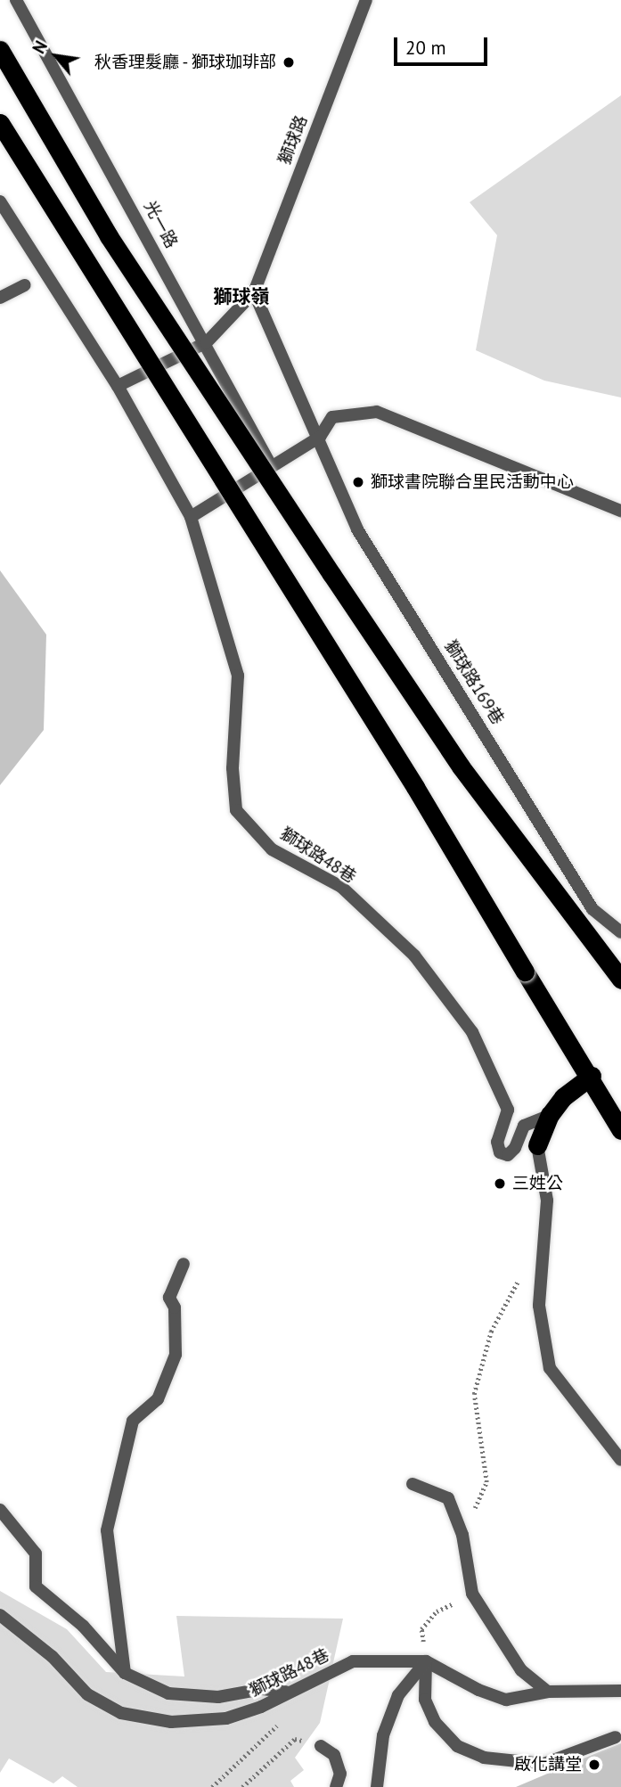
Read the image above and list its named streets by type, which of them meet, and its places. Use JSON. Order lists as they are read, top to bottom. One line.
{"streets":{"street":["獅球路","光一路","獅球路169巷","獅球路48巷"]},"crossings":[["獅球路","獅球路169巷"]],"districts":["獅球嶺"],"places":["秋香理髮廳 - 獅球珈琲部","獅球書院聯合里民活動中心","三姓公","啟化講堂"],"scale_bar":"20 m","north":"top left"}
